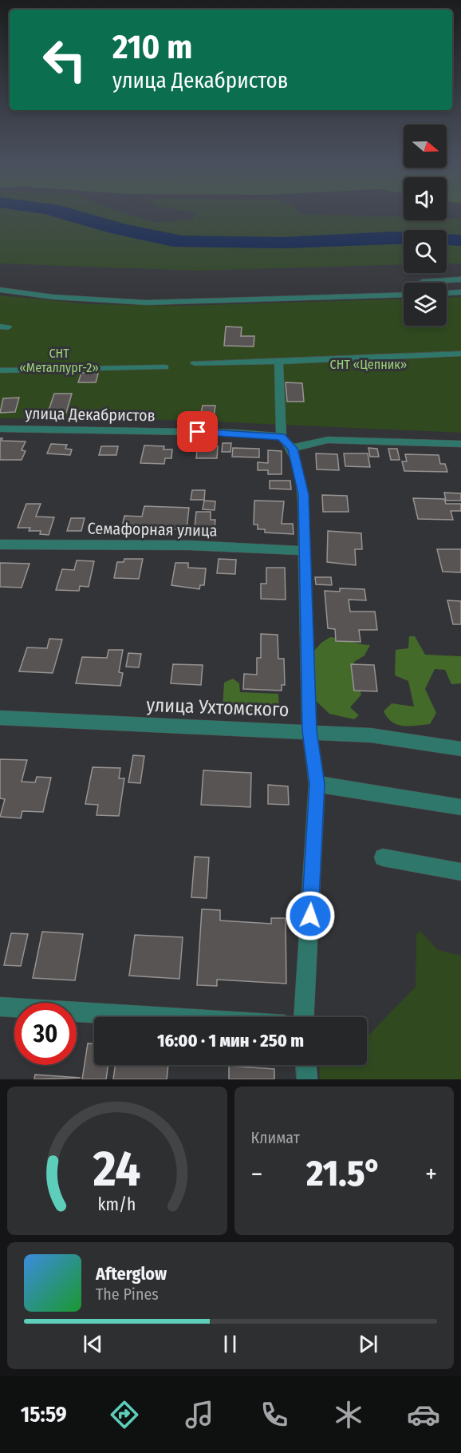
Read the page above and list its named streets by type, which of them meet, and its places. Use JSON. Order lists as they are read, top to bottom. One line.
{"streets":{"street":["улица Декабристов","Семафорная улица","улица Ухтомского"]},"parks":["СНТ «Металлург-2»","СНТ «Цепник»"],"north":"right","page":{"turn":["210 m","улица Декабристов"],"limit":"30","trip":"16:00 · 1 мин · 250 m","tile":"Климат","heat":["−","21.5°","+"],"song":["Afterglow","The Pines"],"tabs":"15:59","gauge":["24","km/h"]}}
